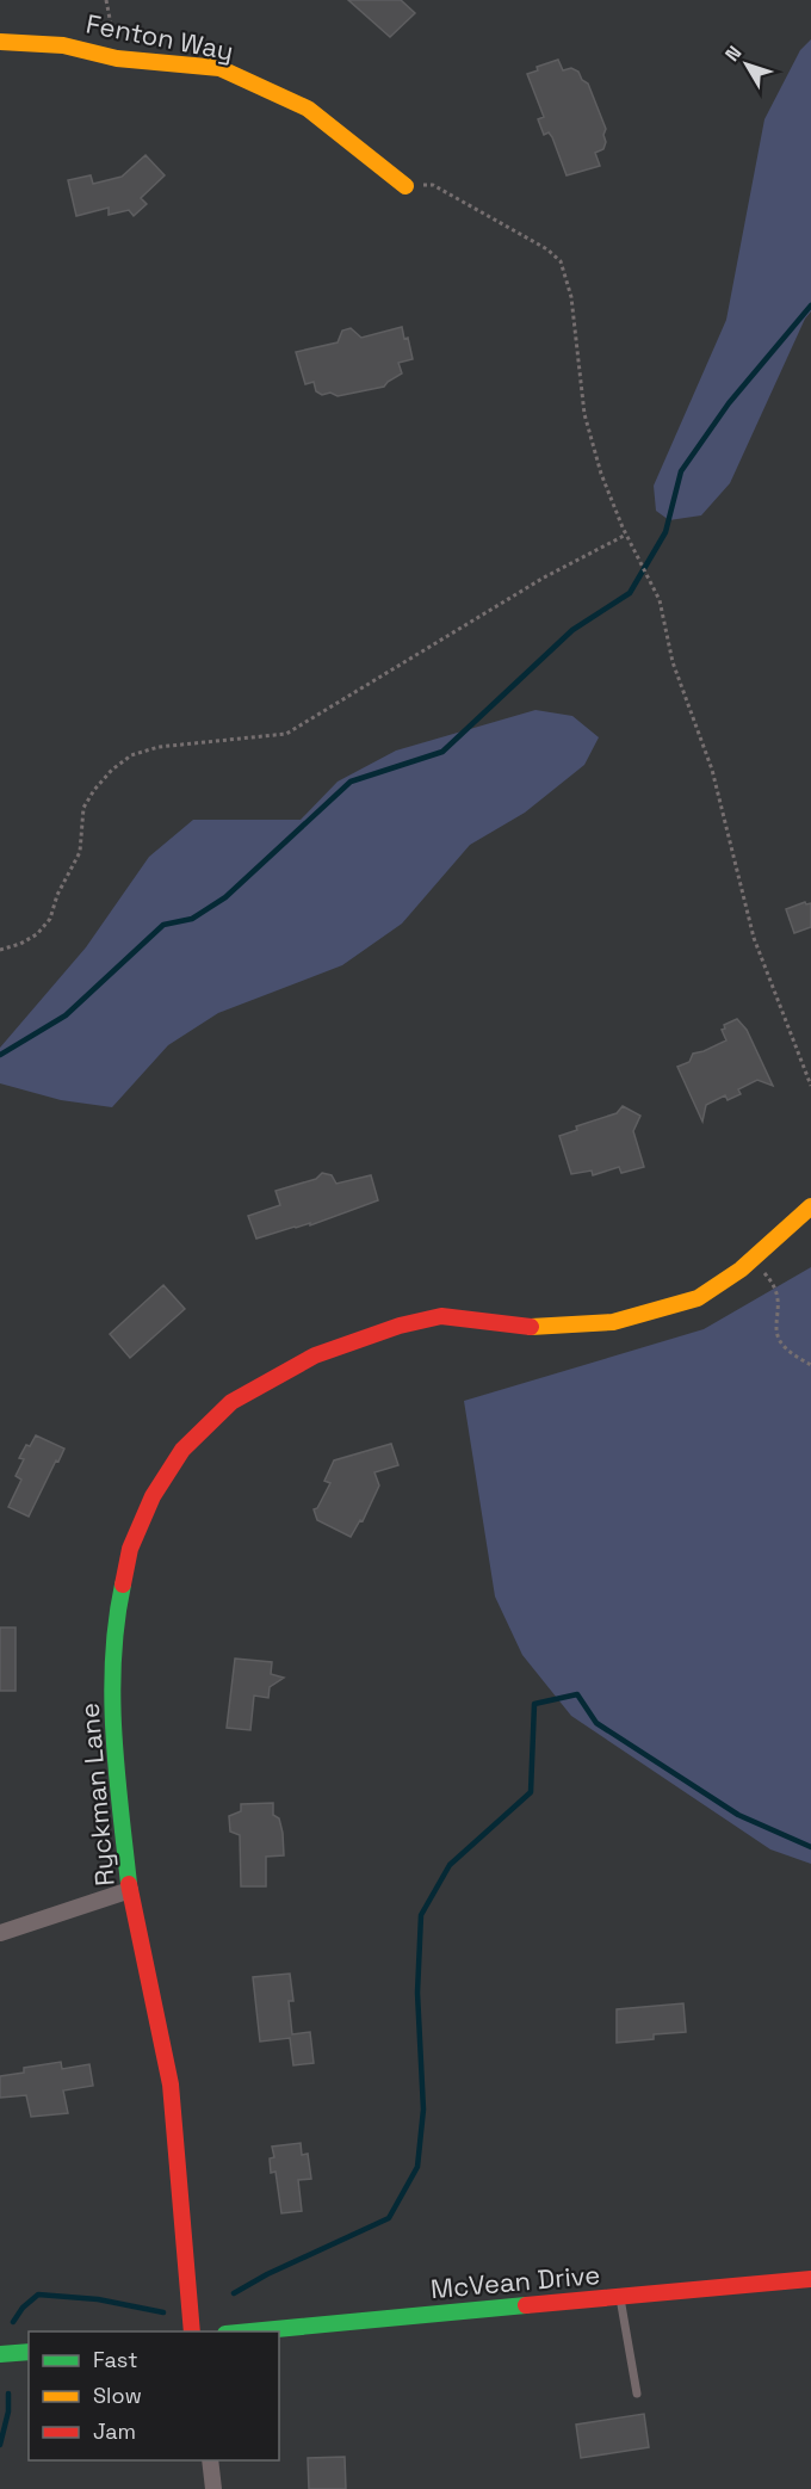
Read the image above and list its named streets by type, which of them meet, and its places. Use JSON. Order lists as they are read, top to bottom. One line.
{"streets":{"street":["Fenton Way","Ryckman Lane","McVean Drive"]},"legend":["Fast","Slow","Jam"],"north":"top left"}
